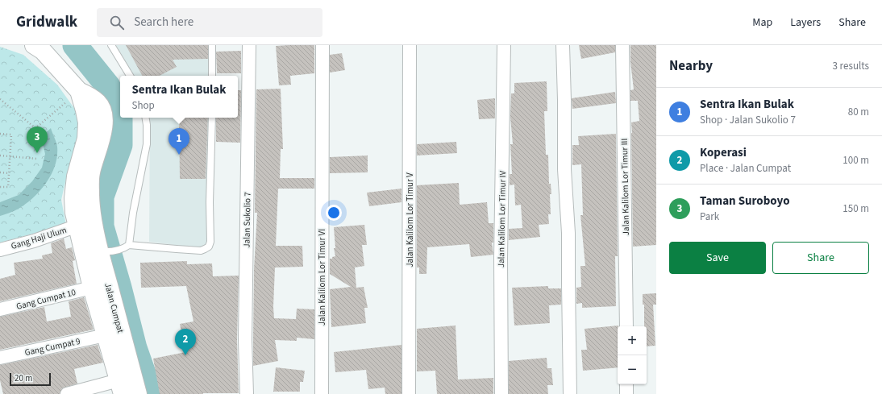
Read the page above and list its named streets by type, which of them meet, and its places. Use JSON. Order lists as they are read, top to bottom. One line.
{"streets":{"main road":["Jalan Cumpat"],"street":["Jalan Kalilom Lor Timur III","Jalan Kalilom Lor Timur IV","Jalan Sukolio 7","Jalan Kalilom Lor Timur V","Gang Haji Ulum","Jalan Kalilom Lor Timur VI","Gang Cumpat 10","Gang Cumpat 9"]},"crossings":[["Gang Haji Ulum","Jalan Cumpat"],["Gang Cumpat 10","Jalan Cumpat"],["Jalan Cumpat","Gang Cumpat 9"]],"scale_bar":"20 m","page":{"header":"Gridwalk","search":"Search here","nav":["Map","Layers","Share"],"heading":["Nearby","3 results"],"popup":["Sentra Ikan Bulak","Shop"],"list":[{"mark":"1","name":"Sentra Ikan Bulak","note":"Shop · Jalan Sukolio 7","value":"80 m"},{"mark":"2","name":"Koperasi","note":"Place · Jalan Cumpat","value":"100 m"},{"mark":"3","name":"Taman Suroboyo","note":"Park","value":"150 m"}],"pins":["3","1","2"],"buttons":["Save","Share"],"map_buttons":["+","−"],"scale":"20 m"}}
